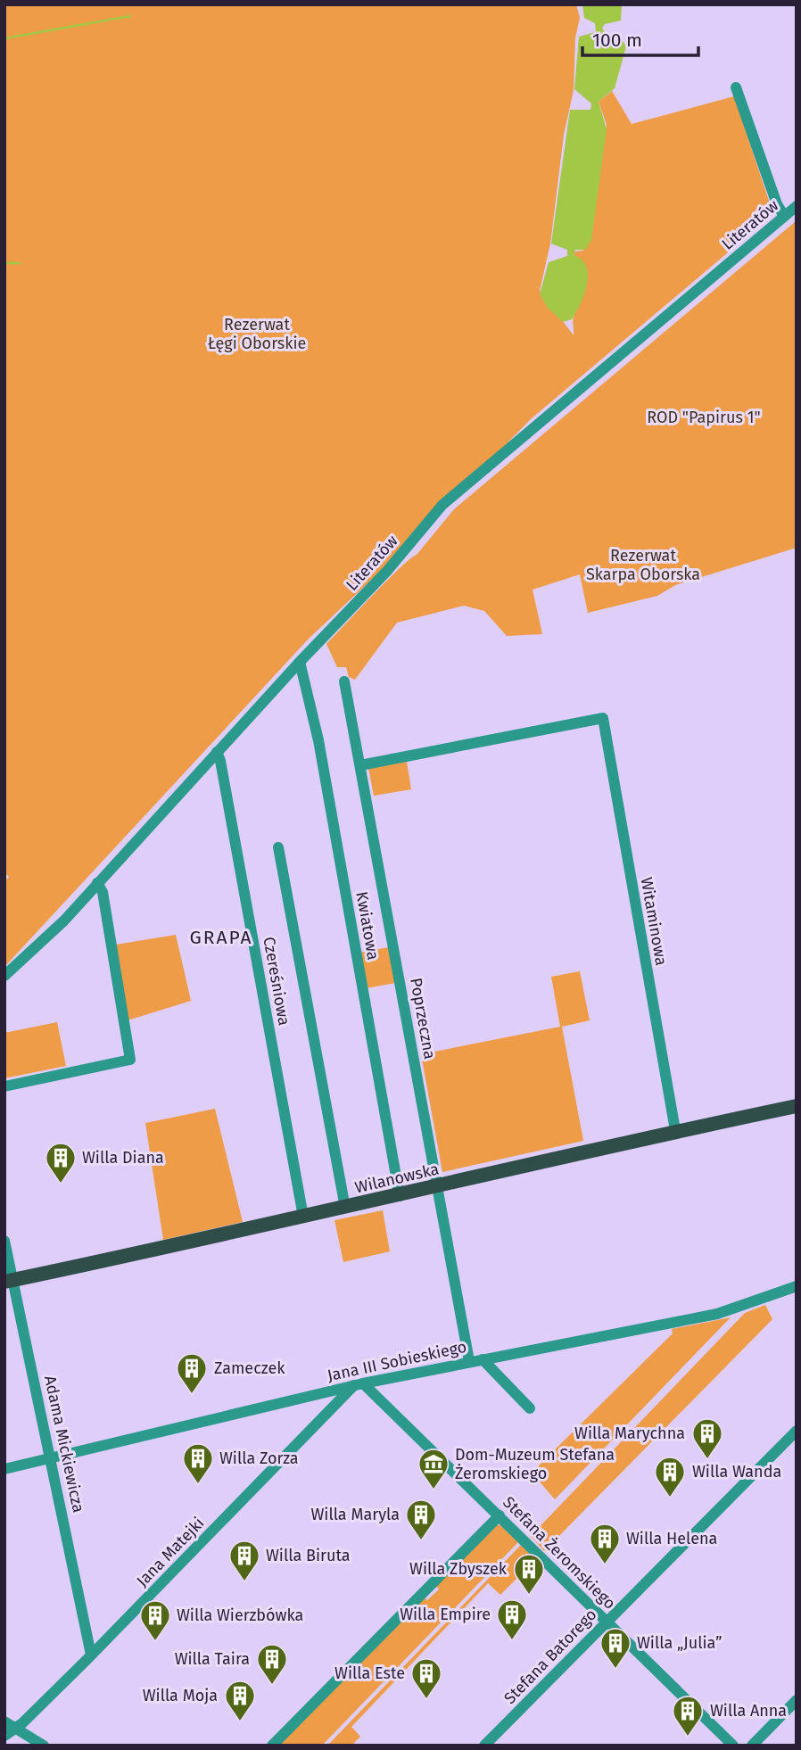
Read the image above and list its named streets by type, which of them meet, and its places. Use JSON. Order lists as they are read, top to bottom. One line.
{"streets":{"main road":["Wilanowska"],"street":["Literatów","Witaminowa","Kwiatowa","Czereśniowa","Poprzeczna","Jana III Sobieskiego","Adama Mickiewicza","Jana Matejki","Stefana Żeromskiego","Stefana Batorego"]},"crossings":[["Literatów","Kwiatowa"],["Literatów","Czereśniowa"],["Witaminowa","Poprzeczna"],["Witaminowa","Wilanowska"],["Kwiatowa","Wilanowska"],["Czereśniowa","Wilanowska"],["Poprzeczna","Wilanowska"],["Poprzeczna","Jana III Sobieskiego"],["Wilanowska","Adama Mickiewicza"],["Jana III Sobieskiego","Adama Mickiewicza"],["Jana III Sobieskiego","Jana Matejki"],["Jana III Sobieskiego","Stefana Żeromskiego"],["Adama Mickiewicza","Jana Matejki"],["Jana Matejki","Stefana Żeromskiego"],["Stefana Żeromskiego","Stefana Batorego"]],"districts":["GRAPA"],"parks":["Rezerwat Łęgi Oborskie","ROD \"Papirus 1\"","Rezerwat Skarpa Oborska"],"places":{"building":["Willa Diana","Zameczek","Willa Marychna","Willa Zorza","Willa Wanda","Willa Maryla","Willa Helena","Willa Biruta","Willa Zbyszek","Willa Empire","Willa Wierzbówka","Willa „Julia”","Willa Taira","Willa Este","Willa Moja","Willa Anna"],"museum":["Dom-Muzeum Stefana Żeromskiego"]},"scale_bar":"100 m"}
